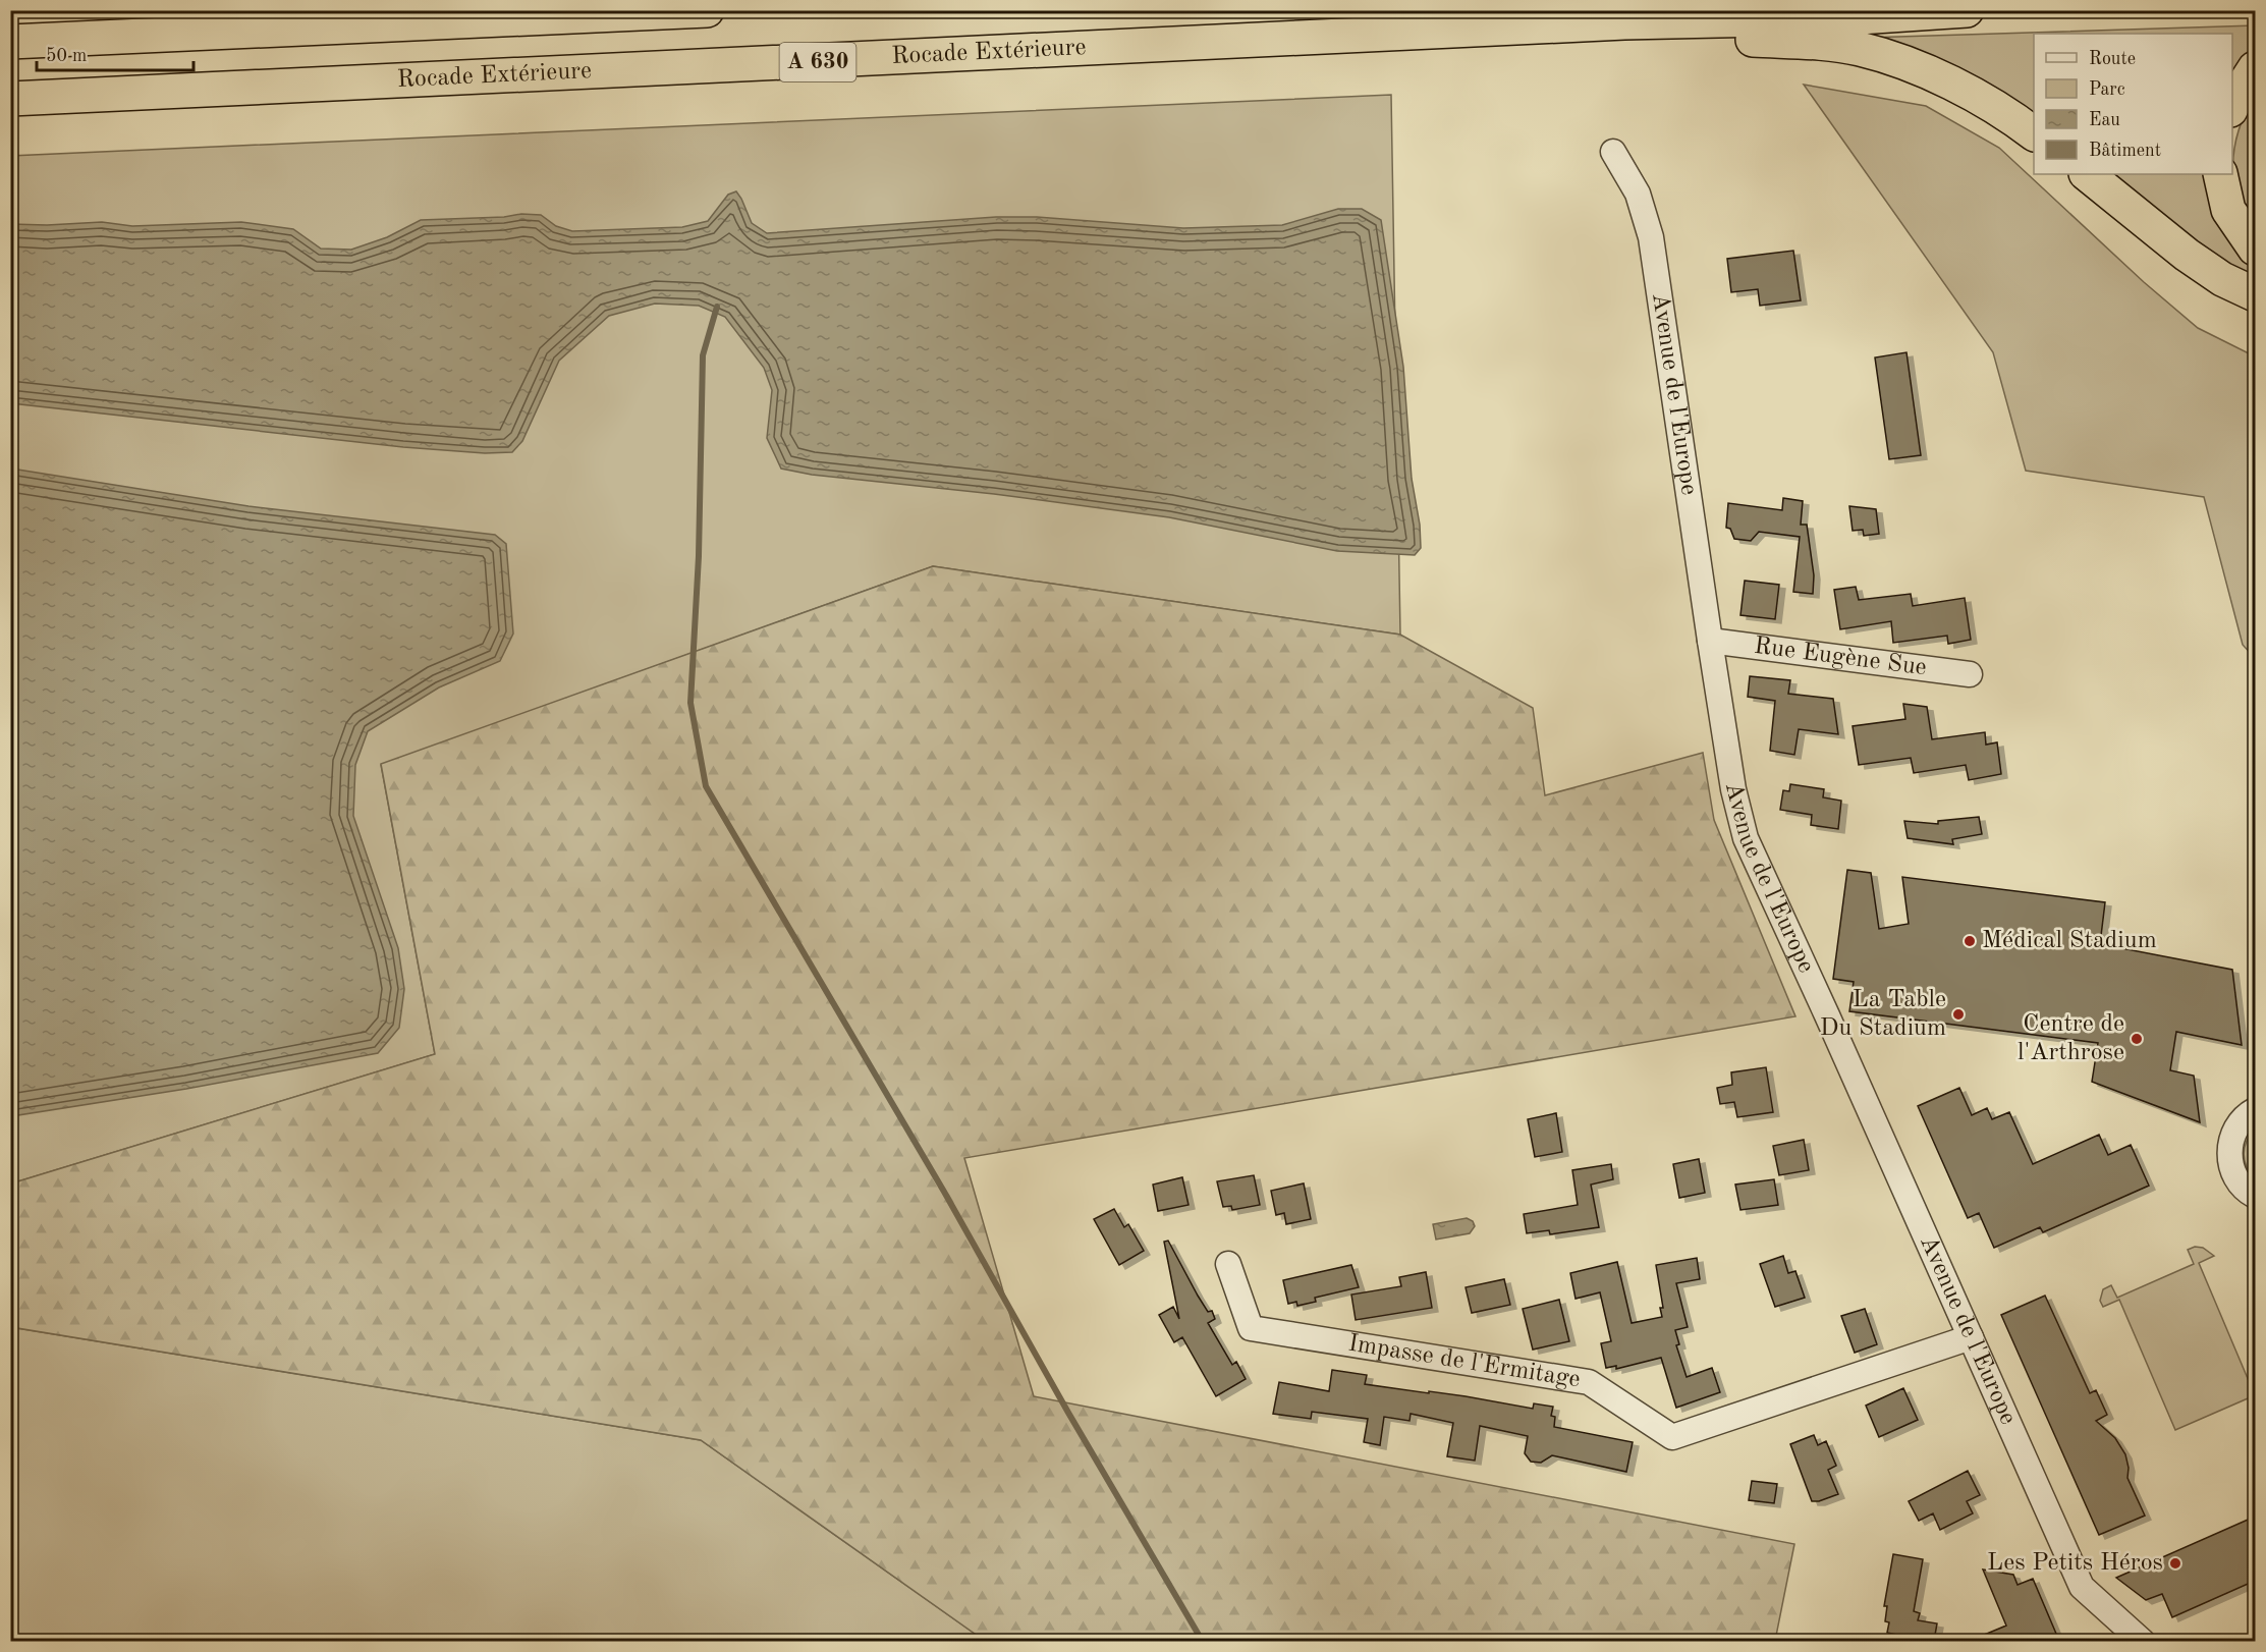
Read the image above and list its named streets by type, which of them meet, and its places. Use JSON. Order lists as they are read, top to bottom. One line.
{"streets":{"highway":["Rocade Extérieure","A 630"],"street":["Avenue de l'Europe","Rue Eugène Sue","Impasse de l'Ermitage"]},"crossings":[["Avenue de l'Europe","Rue Eugène Sue"],["Avenue de l'Europe","Impasse de l'Ermitage"]],"places":["Médical Stadium","La Table Du Stadium","Centre de l'Arthrose","Les Petits Héros"],"legend":["Route","Parc","Eau","Bâtiment"],"scale_bar":"50 m"}
